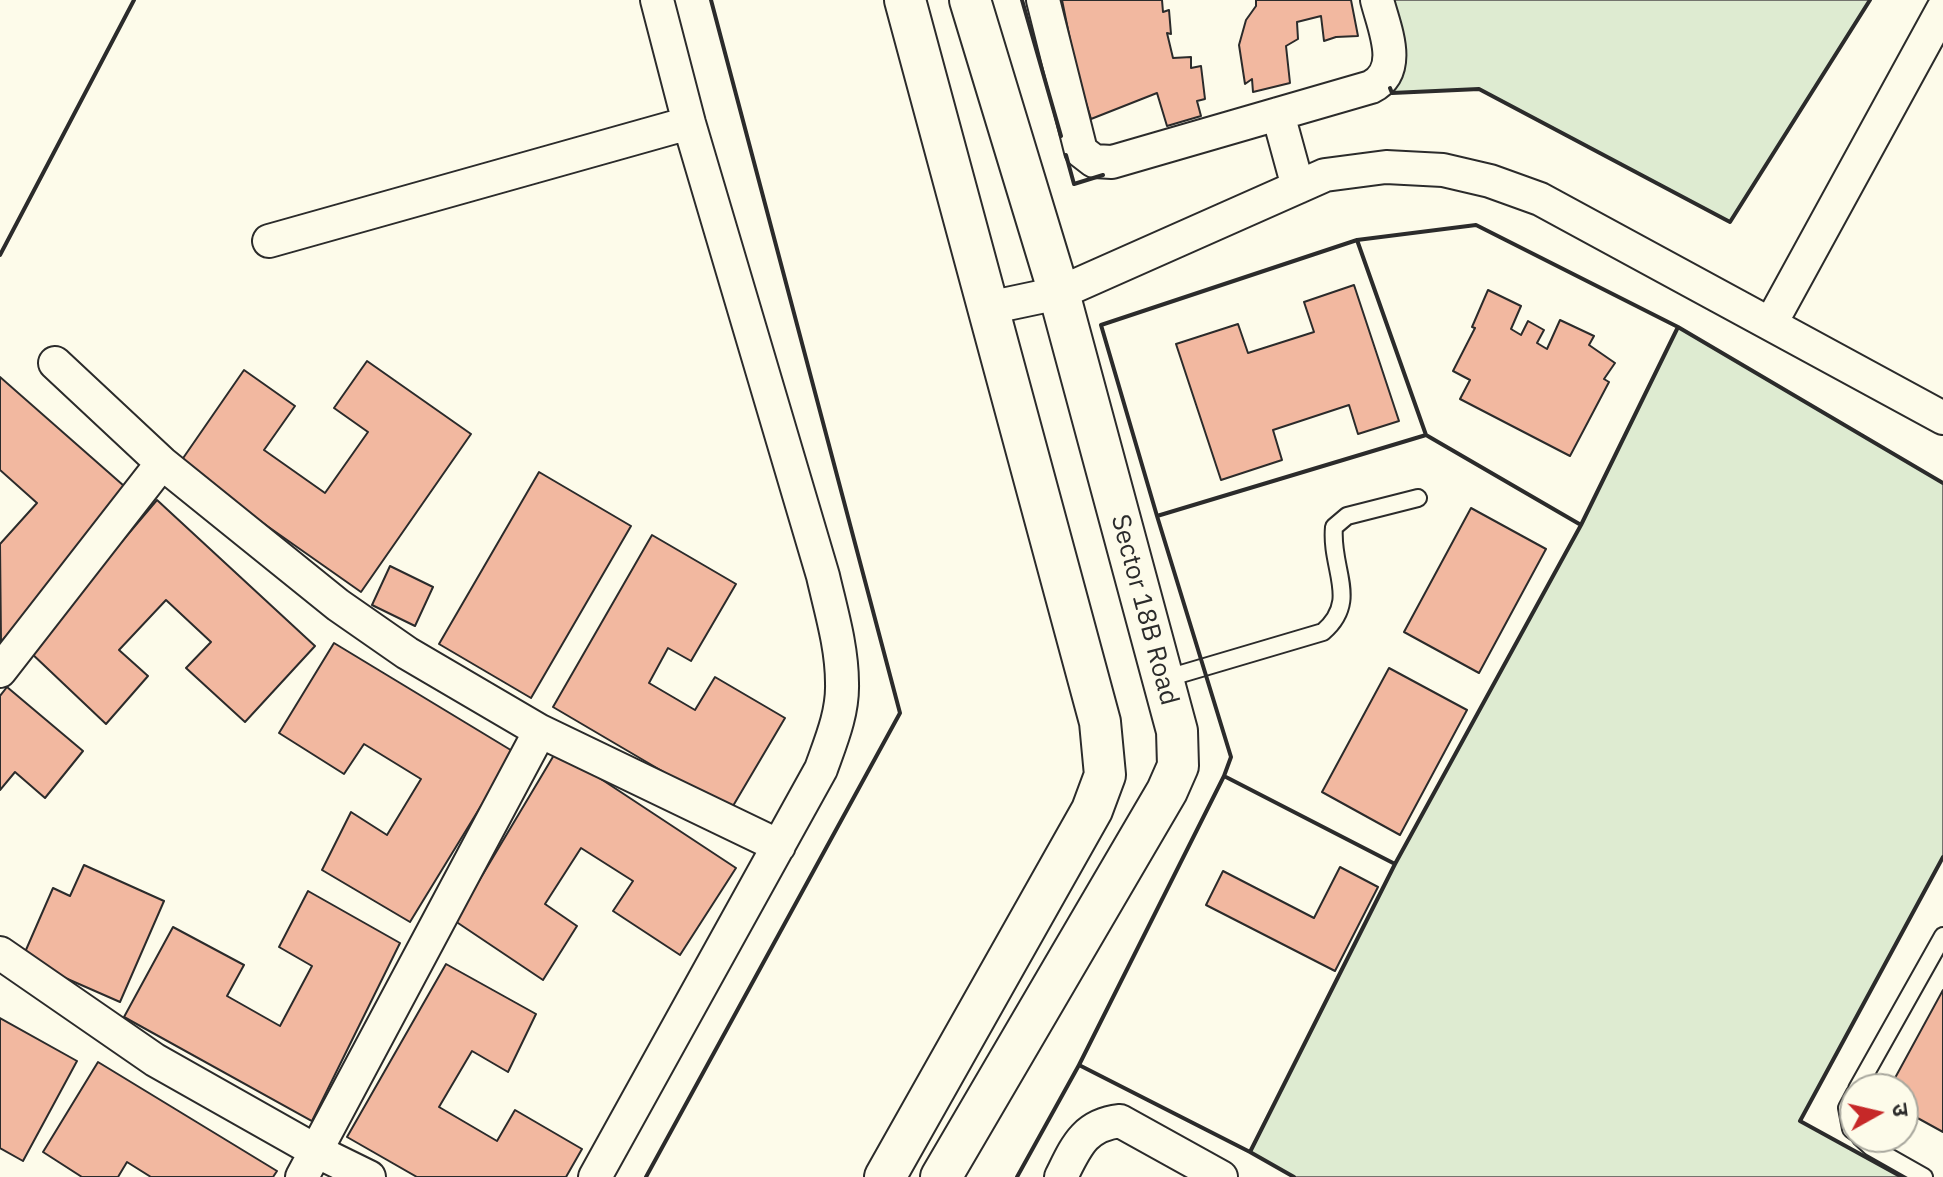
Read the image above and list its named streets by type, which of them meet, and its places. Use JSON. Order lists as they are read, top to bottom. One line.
{"streets":{"street":["Sector 18B Road"]},"north":"right"}
